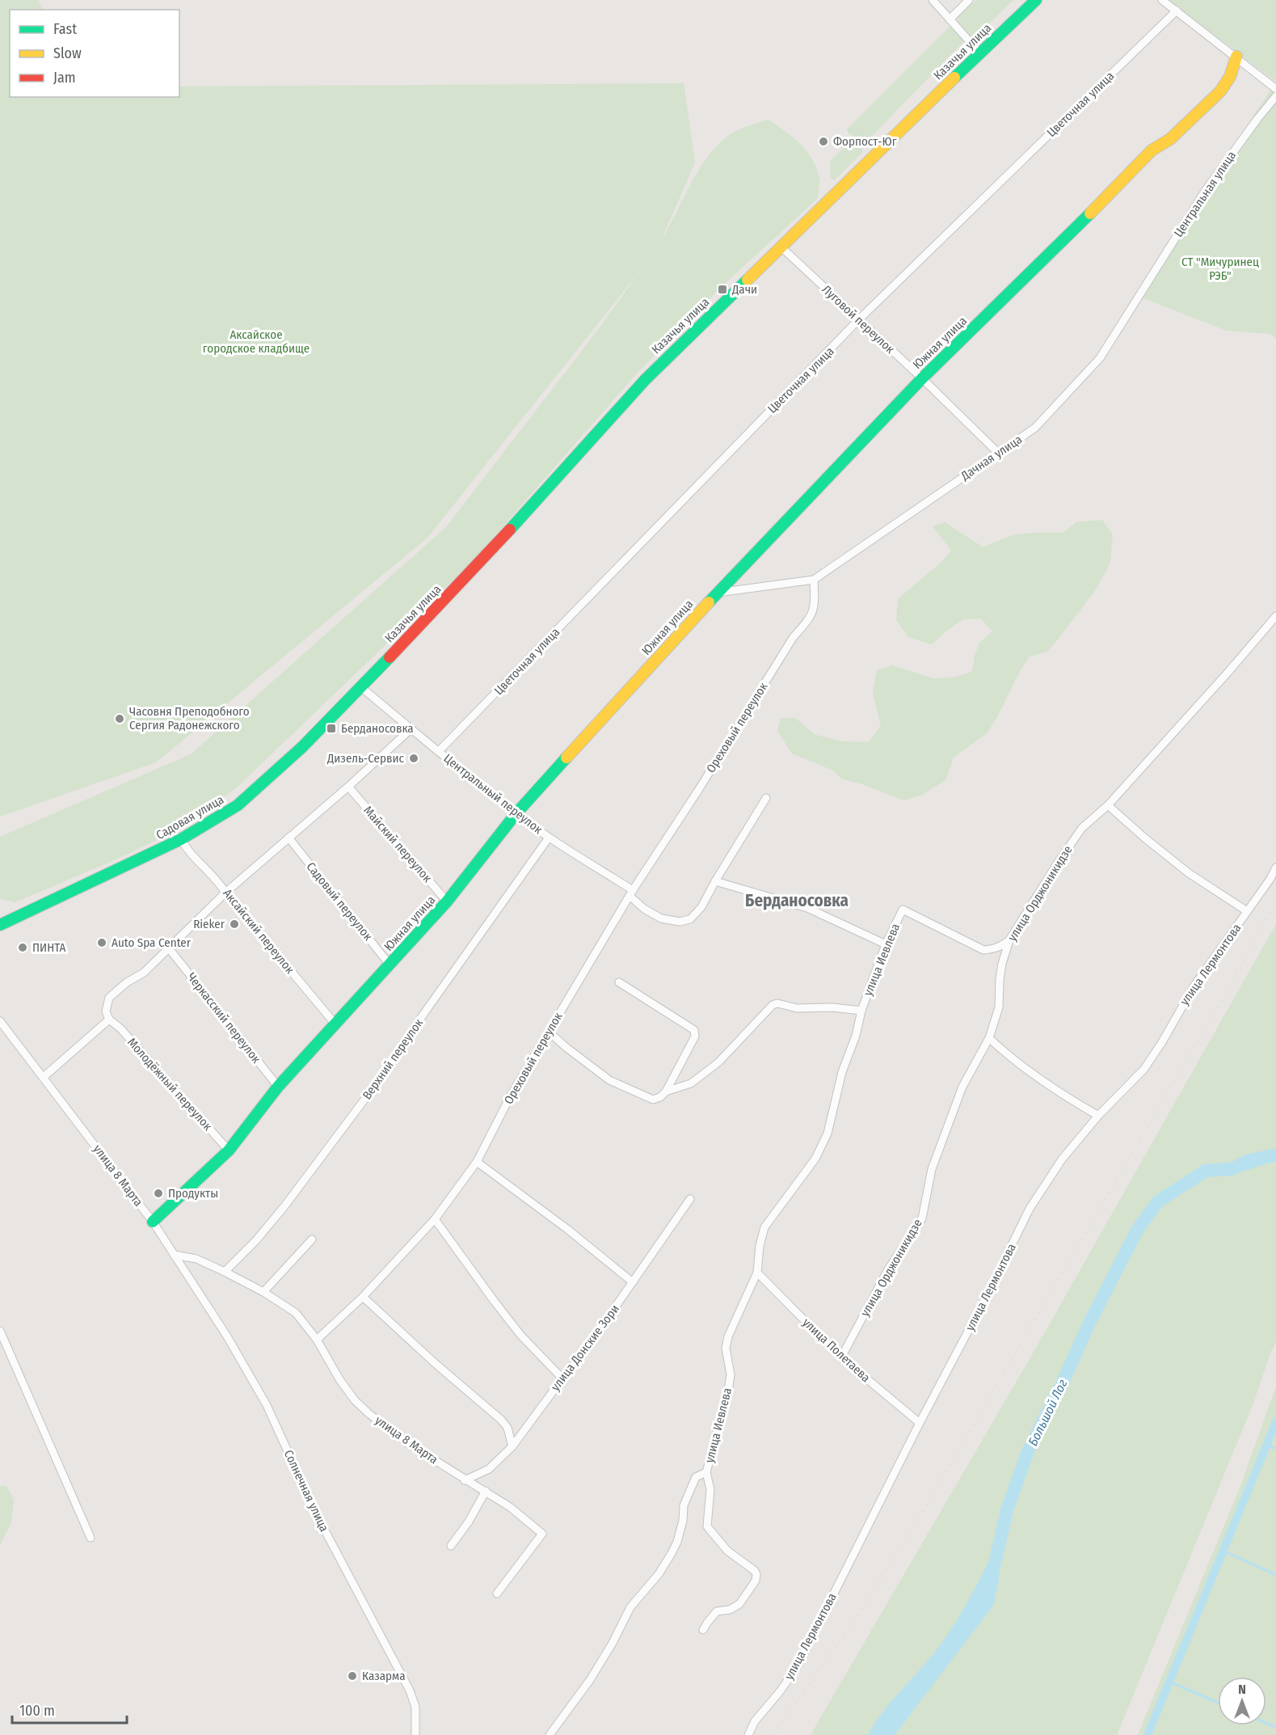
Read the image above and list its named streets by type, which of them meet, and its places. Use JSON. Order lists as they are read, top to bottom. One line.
{"streets":{"street":["Казачья улица","Цветочная улица","Центральная улица","Луговой переулок","Южная улица","Дачная улица","Ореховый переулок","Центральный переулок","Садовая улица","Майский переулок","улица Орджоникидзе","Садовый переулок","Аксайский переулок","улица Иевлева","улица Лермонтова","Черкасский переулок","Верхний переулок","Молодёжный переулок","улица 8 Марта","улица Донские Зори","улица Полетаева","Солнечная улица"]},"crossings":[["Казачья улица","Луговой переулок"],["Казачья улица","Центральный переулок"],["Казачья улица","Садовая улица"],["Цветочная улица","Луговой переулок"],["Цветочная улица","Центральный переулок"],["Центральная улица","Дачная улица"],["Луговой переулок","Южная улица"],["Луговой переулок","Дачная улица"],["Южная улица","Центральный переулок"],["Южная улица","Майский переулок"],["Южная улица","Садовый переулок"],["Южная улица","Аксайский переулок"],["Южная улица","Черкасский переулок"],["Южная улица","Молодёжный переулок"],["Южная улица","улица 8 Марта"],["Дачная улица","Ореховый переулок"],["Ореховый переулок","Центральный переулок"],["Ореховый переулок","улица 8 Марта"],["Центральный переулок","Садовая улица"],["Центральный переулок","Верхний переулок"],["Садовая улица","Аксайский переулок"],["улица Орджоникидзе","улица Иевлева"],["улица Орджоникидзе","улица Полетаева"],["улица Иевлева","улица Полетаева"],["улица Лермонтова","улица Полетаева"],["Верхний переулок","улица 8 Марта"],["улица 8 Марта","улица Донские Зори"],["улица 8 Марта","Солнечная улица"]],"districts":["Берданосовка"],"water":["Большой Лог"],"parks":["СТ \"Мичуринец РЭБ\"","Аксайское городское кладбище"],"places":{"other":["Форпост-Юг","Часовня Преподобного Сергия Радонежского","Дизель-Сервис","Rieker","Auto Spa Center","ПИНТА","Продукты","Казарма"],"transit":["Дачи","Берданосовка"]},"legend":["Fast","Slow","Jam"],"scale_bar":"100 m","north":"top"}
